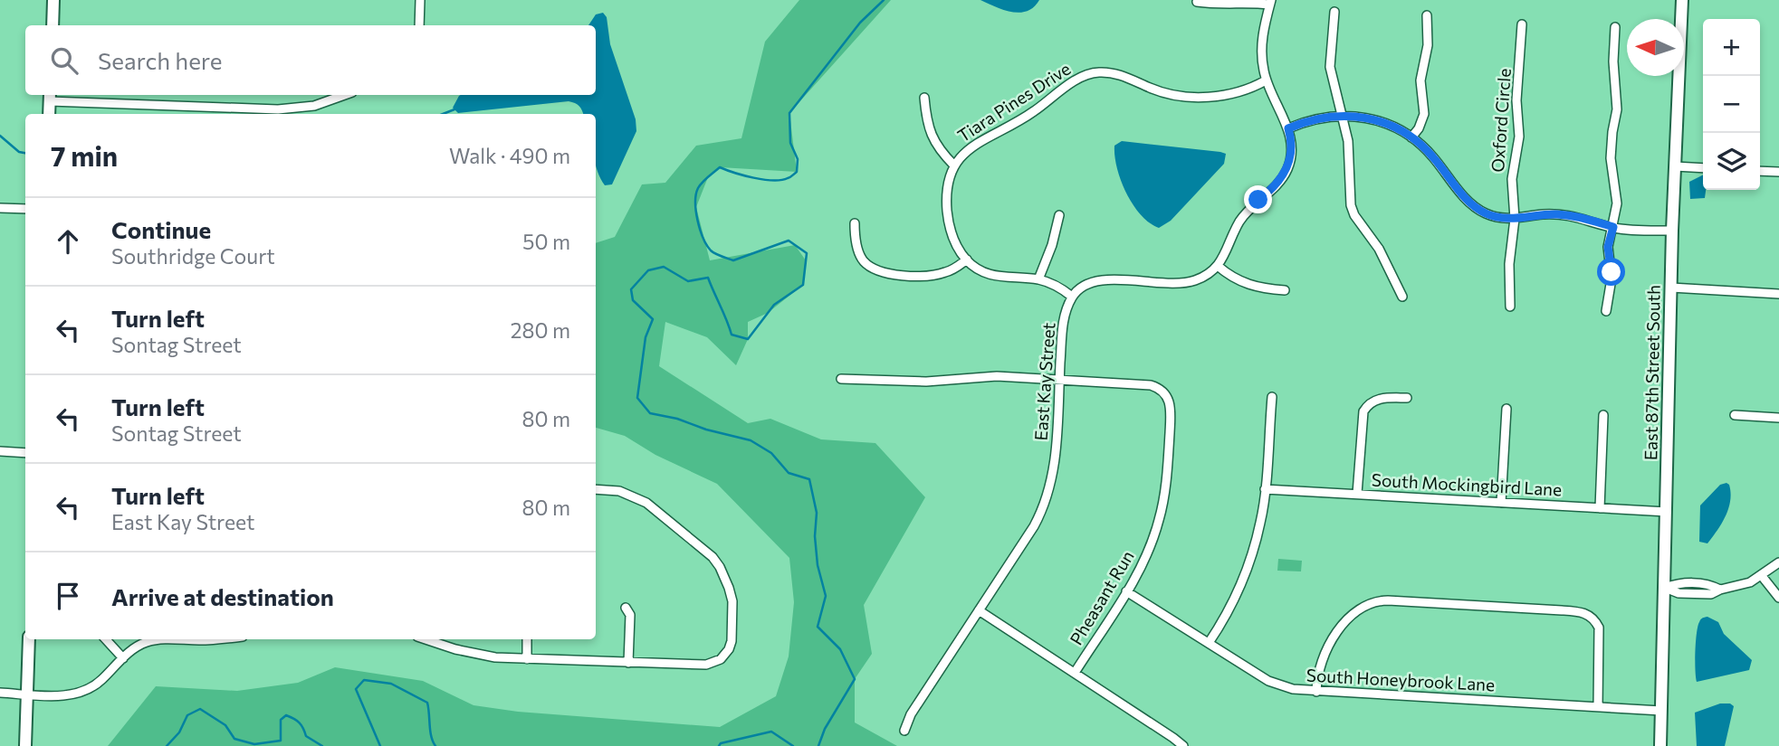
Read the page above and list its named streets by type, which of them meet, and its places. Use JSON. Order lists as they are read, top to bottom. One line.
{"streets":{"street":["Tiara Pines Drive","Oxford Circle","East 87th Street South","East Kay Street","South Mockingbird Lane","Pheasant Run","South Honeybrook Lane"]},"crossings":[["Tiara Pines Drive","East Kay Street"],["East 87th Street South","South Mockingbird Lane"],["East 87th Street South","South Honeybrook Lane"],["East Kay Street","Pheasant Run"],["Pheasant Run","South Honeybrook Lane"]],"north":"left","page":{"map_buttons":["+","−"],"search":"Search here","heading":["7 min","Walk · 490 m"],"list":[["Continue","Southridge Court","50 m"],["Turn left","Sontag Street","280 m"],["Turn left","Sontag Street","80 m"],["Turn left","East Kay Street","80 m"],"Arrive at destination"]}}
